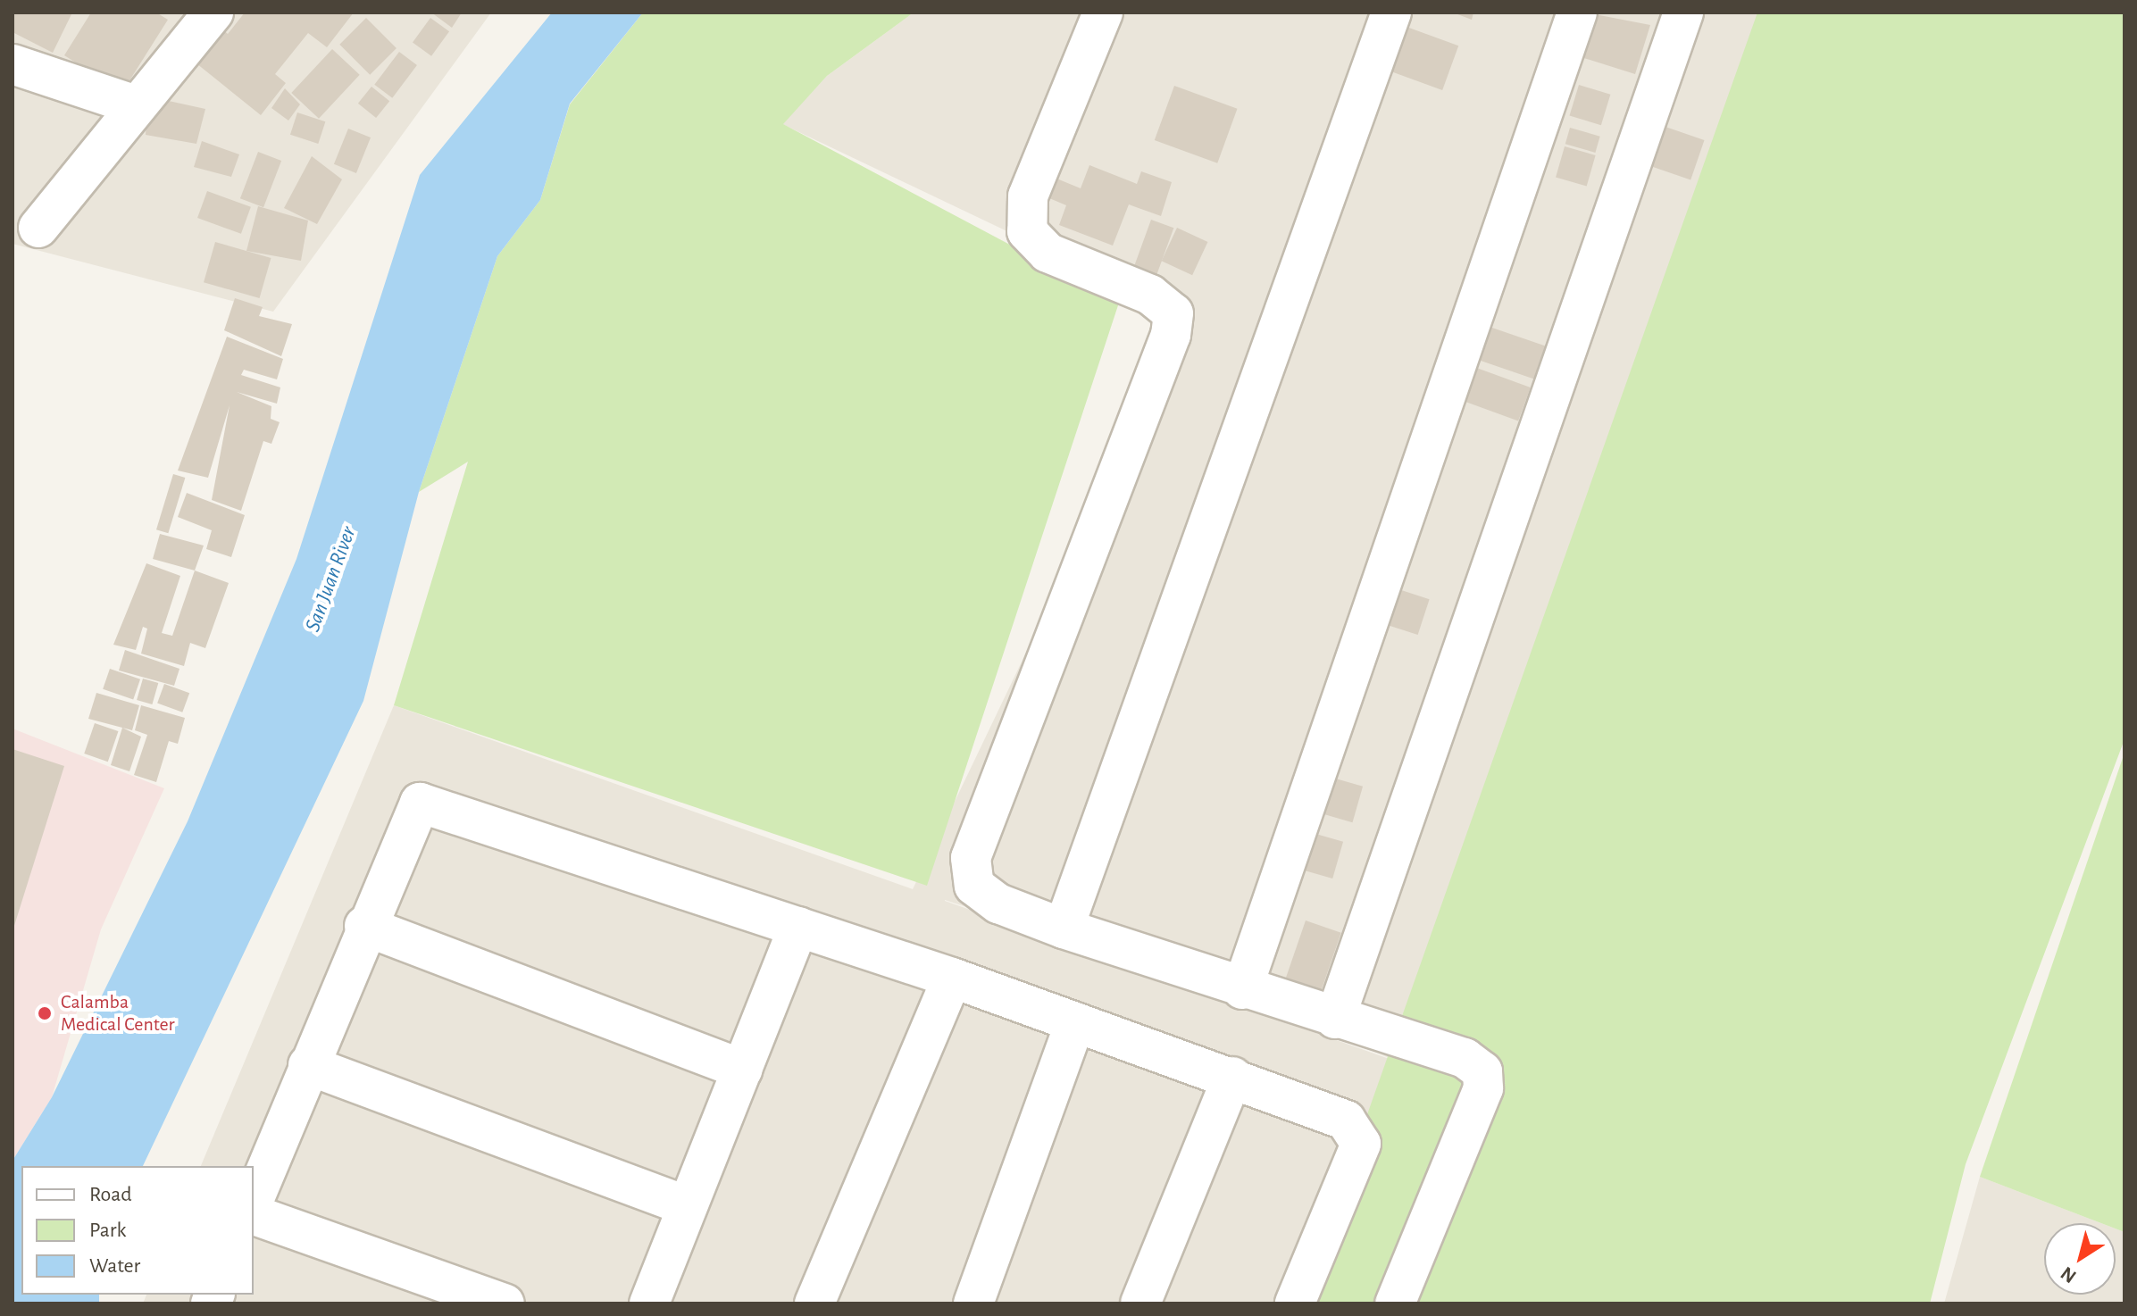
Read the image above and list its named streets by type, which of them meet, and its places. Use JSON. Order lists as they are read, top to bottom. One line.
{"water":["San Juan River"],"places":["Calamba Medical Center"],"legend":["Road","Park","Water"],"north":"bottom left"}
